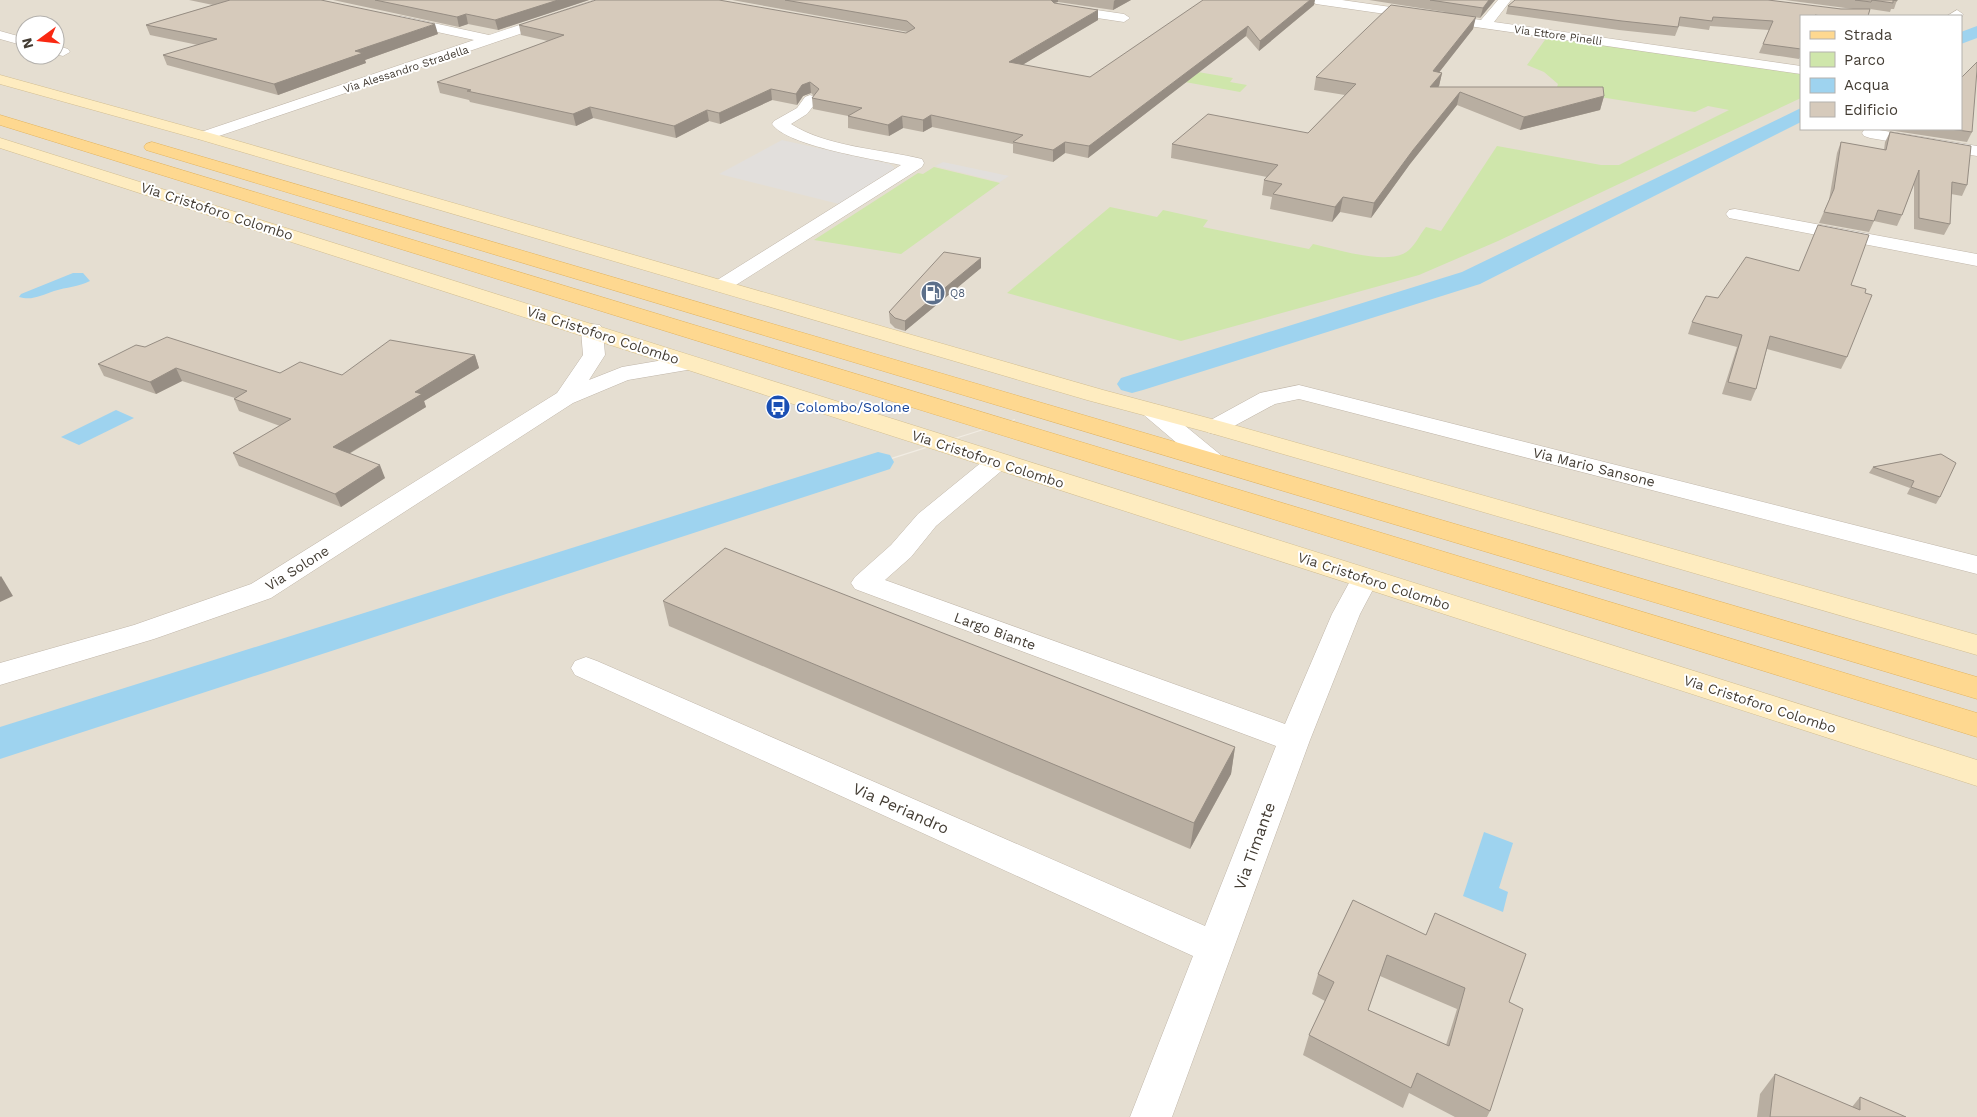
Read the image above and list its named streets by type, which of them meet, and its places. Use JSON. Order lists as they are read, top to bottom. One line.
{"streets":{"main road":["Via Cristoforo Colombo"],"street":["Via Ettore Pinelli","Via Alessandro Stradella","Via Mario Sansone","Via Solone","Largo Biante","Via Periandro","Via Timante"]},"crossings":[["Via Cristoforo Colombo","Largo Biante"],["Via Cristoforo Colombo","Via Timante"],["Largo Biante","Via Timante"],["Via Periandro","Via Timante"]],"places":{"fuel station":["Q8"],"bus stop":["Colombo/Solone"]},"legend":["Strada","Parco","Acqua","Edificio"],"north":"left"}
